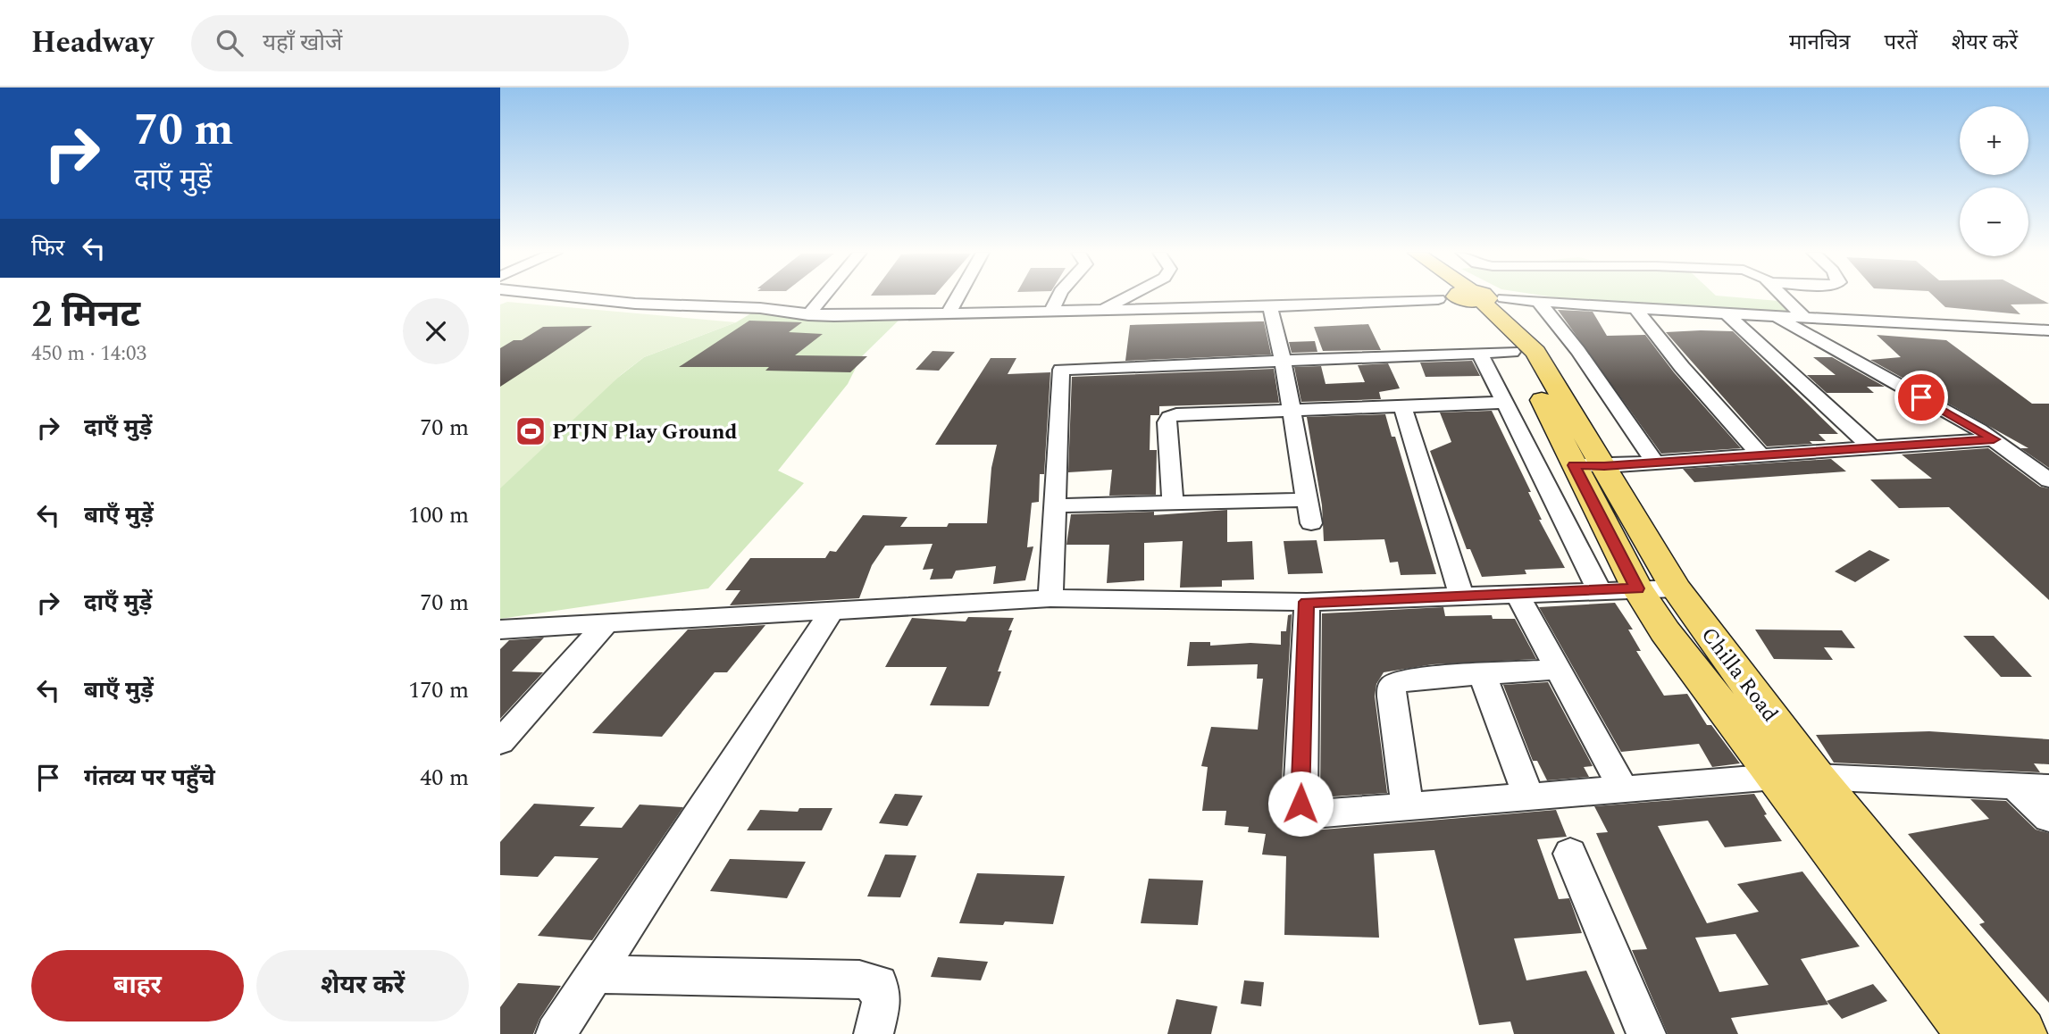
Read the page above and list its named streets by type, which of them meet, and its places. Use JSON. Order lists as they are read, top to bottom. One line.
{"streets":{"main road":["Chilla Road"]},"places":{"sports":["PTJN Play Ground"]},"page":{"header":"Headway","search":"यहाँ खोजें","nav":["मानचित्र","परतें","शेयर करें"],"turn":["70 m","दाएँ मुड़ें"],"map_buttons":["+","−"],"then":"फिर","heading":["2 मिनट","450 m · 14:03"],"list":[{"name":"दाएँ मुड़ें","value":"70 m"},{"name":"बाएँ मुड़ें","value":"100 m"},{"name":"दाएँ मुड़ें","value":"70 m"},{"name":"बाएँ मुड़ें","value":"170 m"},{"name":"गंतव्य पर पहुँचे","value":"40 m"}],"buttons":["बाहर","शेयर करें"]}}
